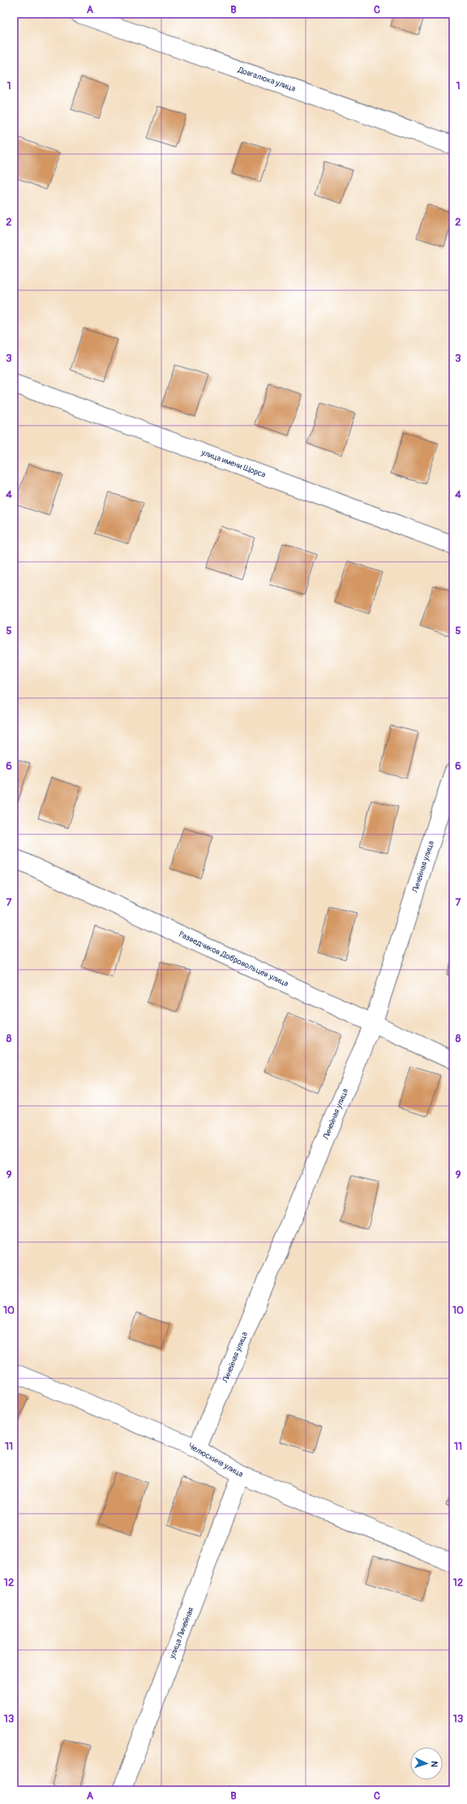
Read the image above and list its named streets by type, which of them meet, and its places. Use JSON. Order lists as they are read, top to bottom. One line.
{"streets":{"street":["Довгалюка улица","улица имени Щорса","Линейная улица","Разведчиков Добровольцев улица","Челюскина улица","улица Линейная"]},"crossings":[["Линейная улица","Разведчиков Добровольцев улица"],["Линейная улица","Челюскина улица"],["Челюскина улица","улица Линейная"]],"north":"right","grid":{"columns":["A","B","C"],"rows":["1","2","3","4","5","6","7","8","9","10","11","12","13"]}}
